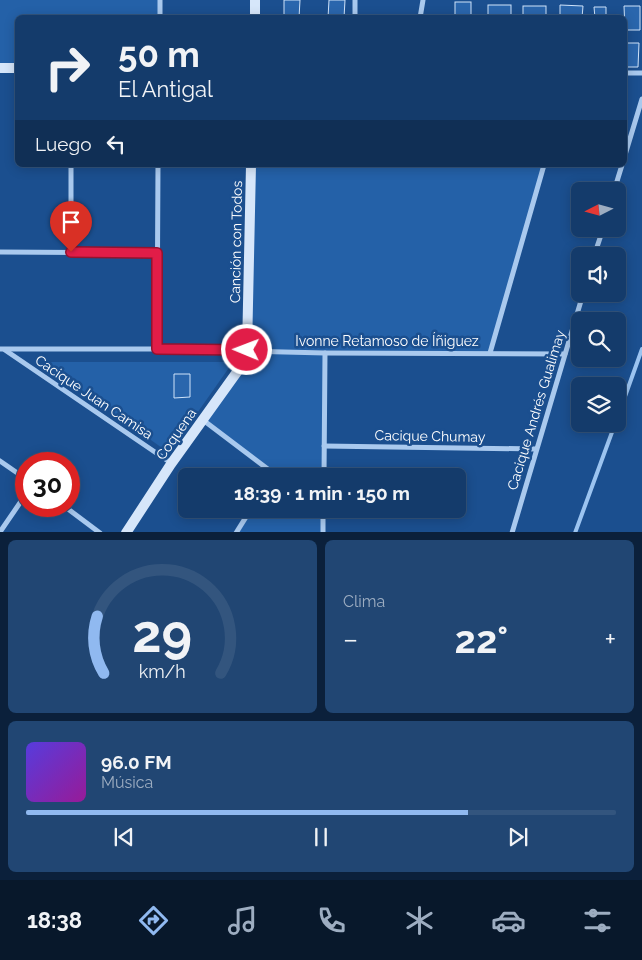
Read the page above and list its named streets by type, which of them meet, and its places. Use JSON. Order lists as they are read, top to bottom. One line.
{"streets":{"street":["Canción con Todos","Ivonne Retamoso de Íñiguez","Cacique Juan Camisa","Cacique Andrés Gualimay","Coquena","Cacique Chumay"]},"crossings":[["Canción con Todos","Ivonne Retamoso de Íñiguez"],["Canción con Todos","Coquena"],["Ivonne Retamoso de Íñiguez","Cacique Juan Camisa"],["Ivonne Retamoso de Íñiguez","Cacique Andrés Gualimay"],["Ivonne Retamoso de Íñiguez","Coquena"],["Cacique Juan Camisa","Coquena"],["Cacique Andrés Gualimay","Cacique Chumay"]],"north":"left","page":{"turn":["50 m","El Antigal"],"then":"Luego","limit":"30","trip":"18:39 · 1 min · 150 m","tile":"Clima","heat":["−","22°","+"],"song":["96.0 FM","Música"],"tabs":"18:38","gauge":["29","km/h"]}}
